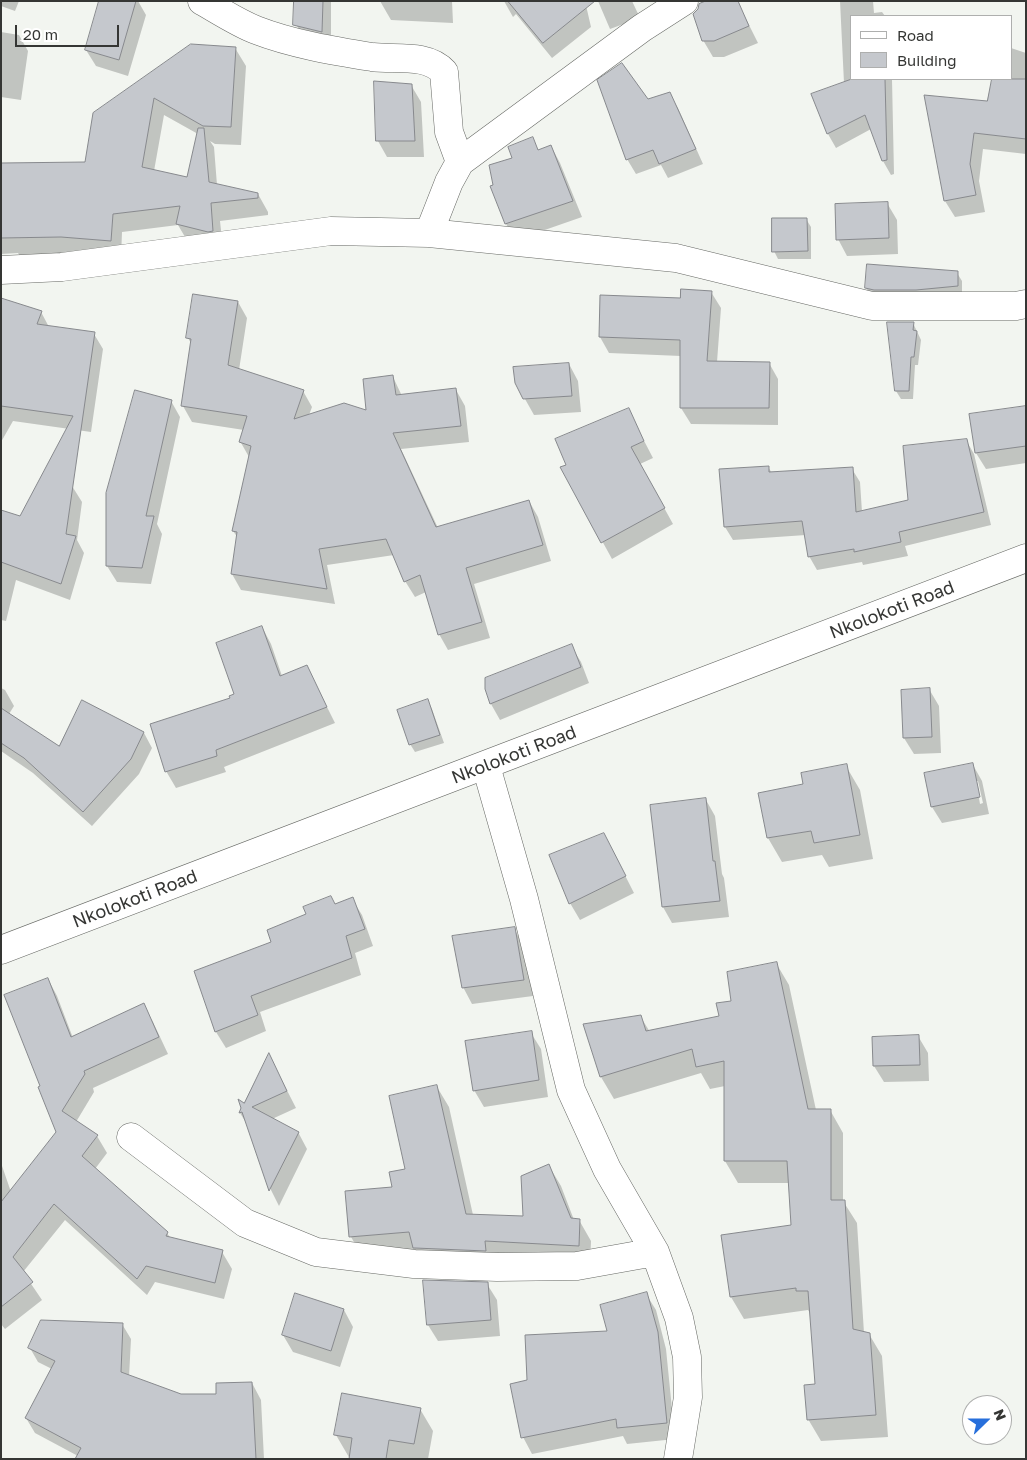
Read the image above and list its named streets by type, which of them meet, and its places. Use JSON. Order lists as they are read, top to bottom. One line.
{"streets":{"street":["Nkolokoti Road"]},"legend":["Road","Building"],"scale_bar":"20 m","north":"right"}
